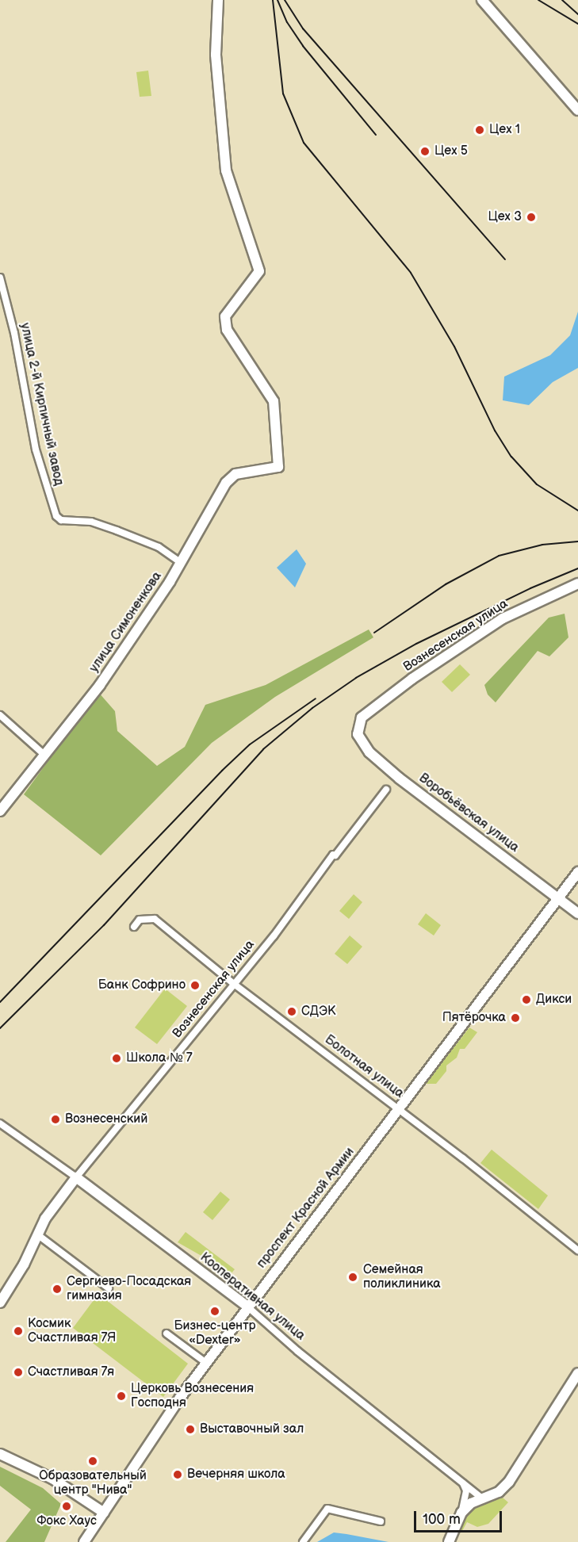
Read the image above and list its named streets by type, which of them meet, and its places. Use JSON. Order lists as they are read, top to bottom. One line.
{"streets":{"street":["улица 2-й Кирпичный завод","улица Симоненкова","Вознесенская улица","Воробьёвская улица","Болотная улица","проспект Красной Армии","Кооперативная улица"]},"crossings":[["улица 2-й Кирпичный завод","улица Симоненкова"],["Вознесенская улица","Воробьёвская улица"],["Вознесенская улица","Болотная улица"],["Вознесенская улица","Кооперативная улица"],["Воробьёвская улица","проспект Красной Армии"],["Болотная улица","проспект Красной Армии"],["проспект Красной Армии","Кооперативная улица"]],"places":["Цех 1","Цех 5","Цех 3","Банк Софрино","Дикси","СДЭК","Пятёрочка","Школа № 7","Вознесенский","Семейная поликлиника","Сергиево-Посадская гимназия","Бизнес-центр «Dexter»","Космик Счастливая 7Я","Счастливая 7я","Церковь Вознесения Господня","Выставочный зал","Образовательный центр \"Нива\"","Вечерняя школа","Фокс Хаус"],"scale_bar":"100 m"}
